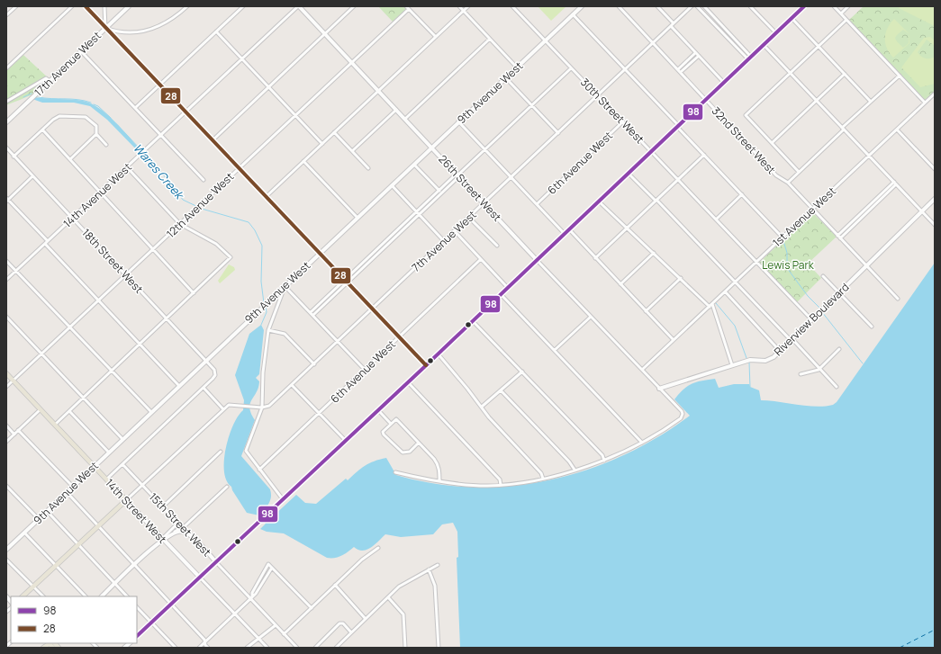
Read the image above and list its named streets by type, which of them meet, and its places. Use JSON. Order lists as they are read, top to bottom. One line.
{"streets":{"main road":["14th Street West"],"street":["17th Avenue West","9th Avenue West","30th Street West","32nd Street West","6th Avenue West","26th Street West","14th Avenue West","12th Avenue West","1st Avenue West","7th Avenue West","18th Street West","Riverview Boulevard","15th Street West"]},"crossings":[["9th Avenue West","30th Street West"],["9th Avenue West","26th Street West"],["9th Avenue West","18th Street West"],["9th Avenue West","14th Street West"],["30th Street West","6th Avenue West"],["30th Street West","1st Avenue West"],["30th Street West","7th Avenue West"],["30th Street West","Riverview Boulevard"],["32nd Street West","1st Avenue West"],["32nd Street West","7th Avenue West"],["32nd Street West","Riverview Boulevard"],["26th Street West","14th Avenue West"],["26th Street West","12th Avenue West"],["26th Street West","1st Avenue West"],["26th Street West","7th Avenue West"],["26th Street West","Riverview Boulevard"],["14th Avenue West","18th Street West"],["12th Avenue West","18th Street West"],["12th Avenue West","14th Street West"]],"water":["Wares Creek"],"parks":["Lewis Park"],"lines":["transit line 98","transit line 28"],"legend":["98","28"]}
